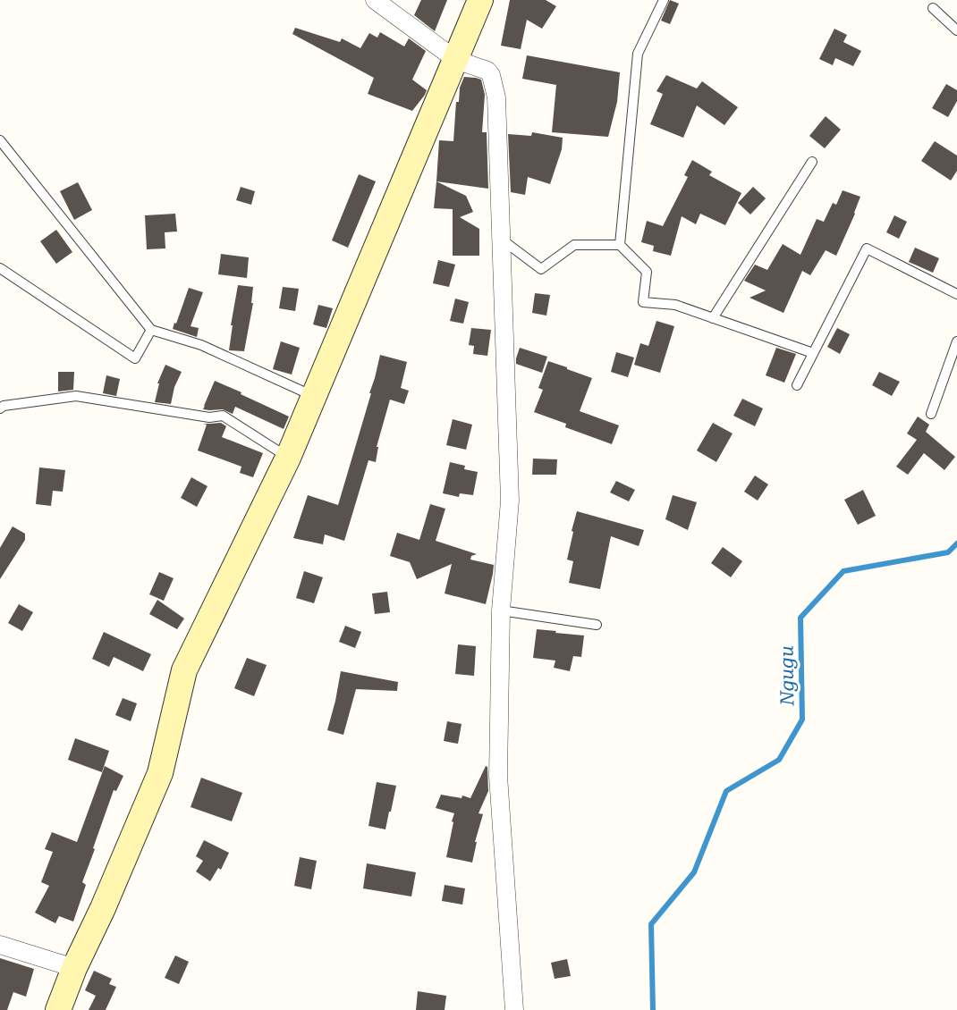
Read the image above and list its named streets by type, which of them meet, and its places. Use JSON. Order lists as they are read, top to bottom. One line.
{"water":["Ngugu"]}
